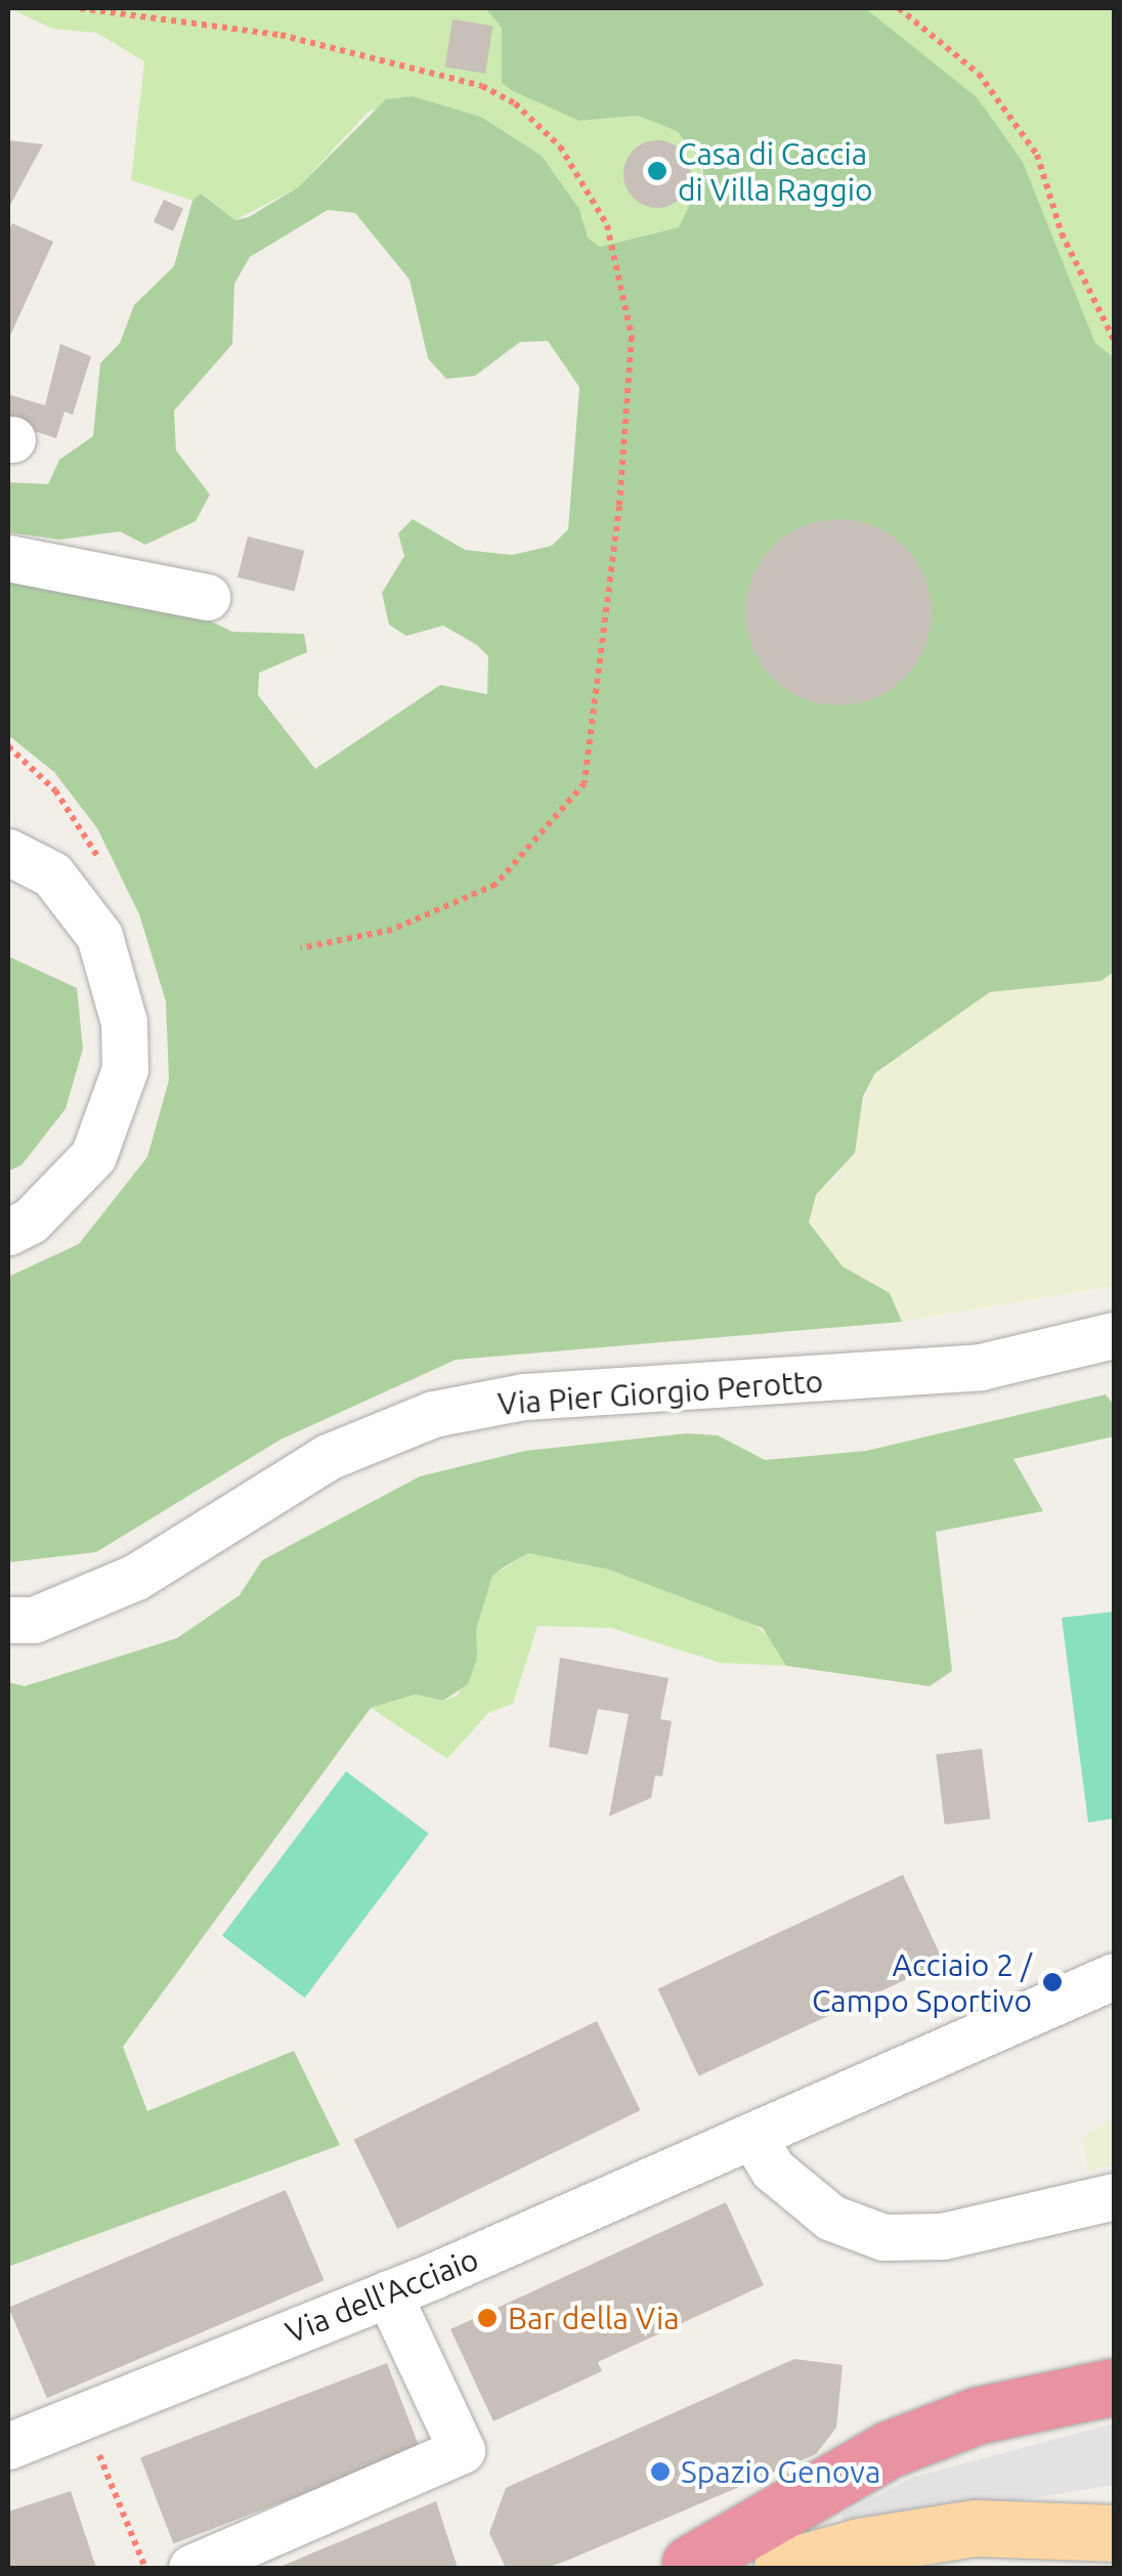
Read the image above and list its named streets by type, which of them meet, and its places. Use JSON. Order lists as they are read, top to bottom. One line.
{"streets":{"street":["Via Pier Giorgio Perotto","Via dell'Acciaio"]},"places":["Casa di Caccia di Villa Raggio","Acciaio 2 / Campo Sportivo","Bar della Via","Spazio Genova"]}
